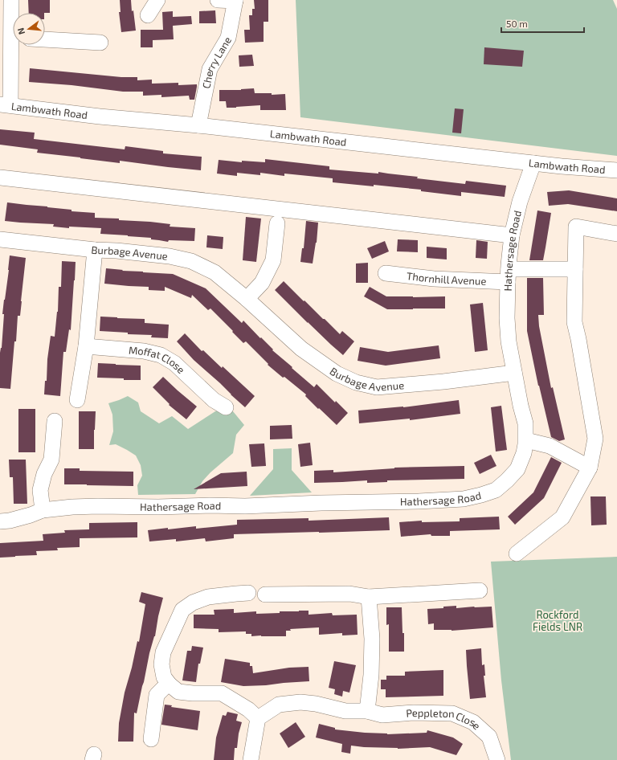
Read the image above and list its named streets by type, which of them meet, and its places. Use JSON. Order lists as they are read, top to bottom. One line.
{"streets":{"street":["Cherry Lane","Lambwath Road","Hathersage Road","Burbage Avenue","Thornhill Avenue","Moffat Close","Peppleton Close"]},"crossings":[["Cherry Lane","Lambwath Road"],["Lambwath Road","Hathersage Road"],["Hathersage Road","Burbage Avenue"],["Hathersage Road","Thornhill Avenue"]],"parks":["Rockford Fields LNR"],"scale_bar":"50 m","north":"left"}
